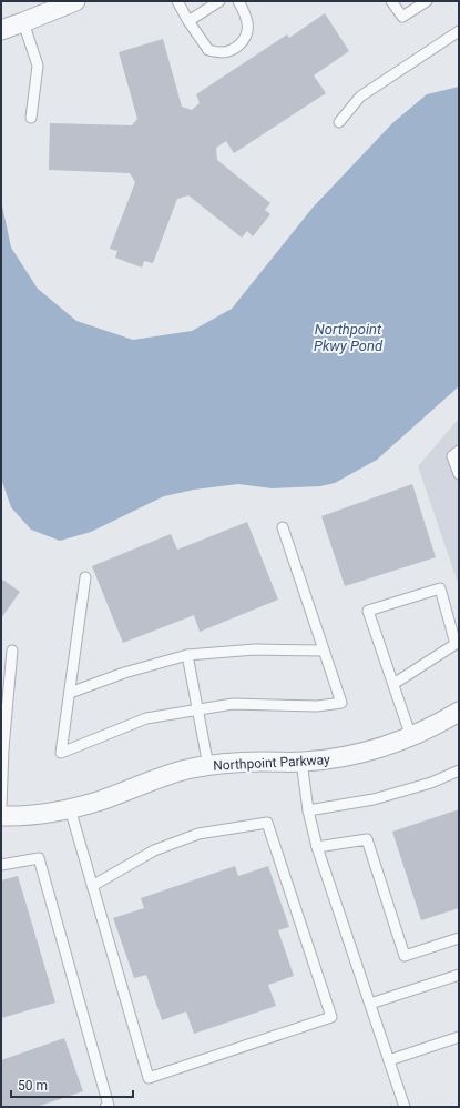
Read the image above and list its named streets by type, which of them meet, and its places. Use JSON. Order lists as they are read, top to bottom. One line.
{"streets":{"street":["Northpoint Parkway"]},"water":["Northpoint Pkwy Pond"],"scale_bar":"50 m"}
